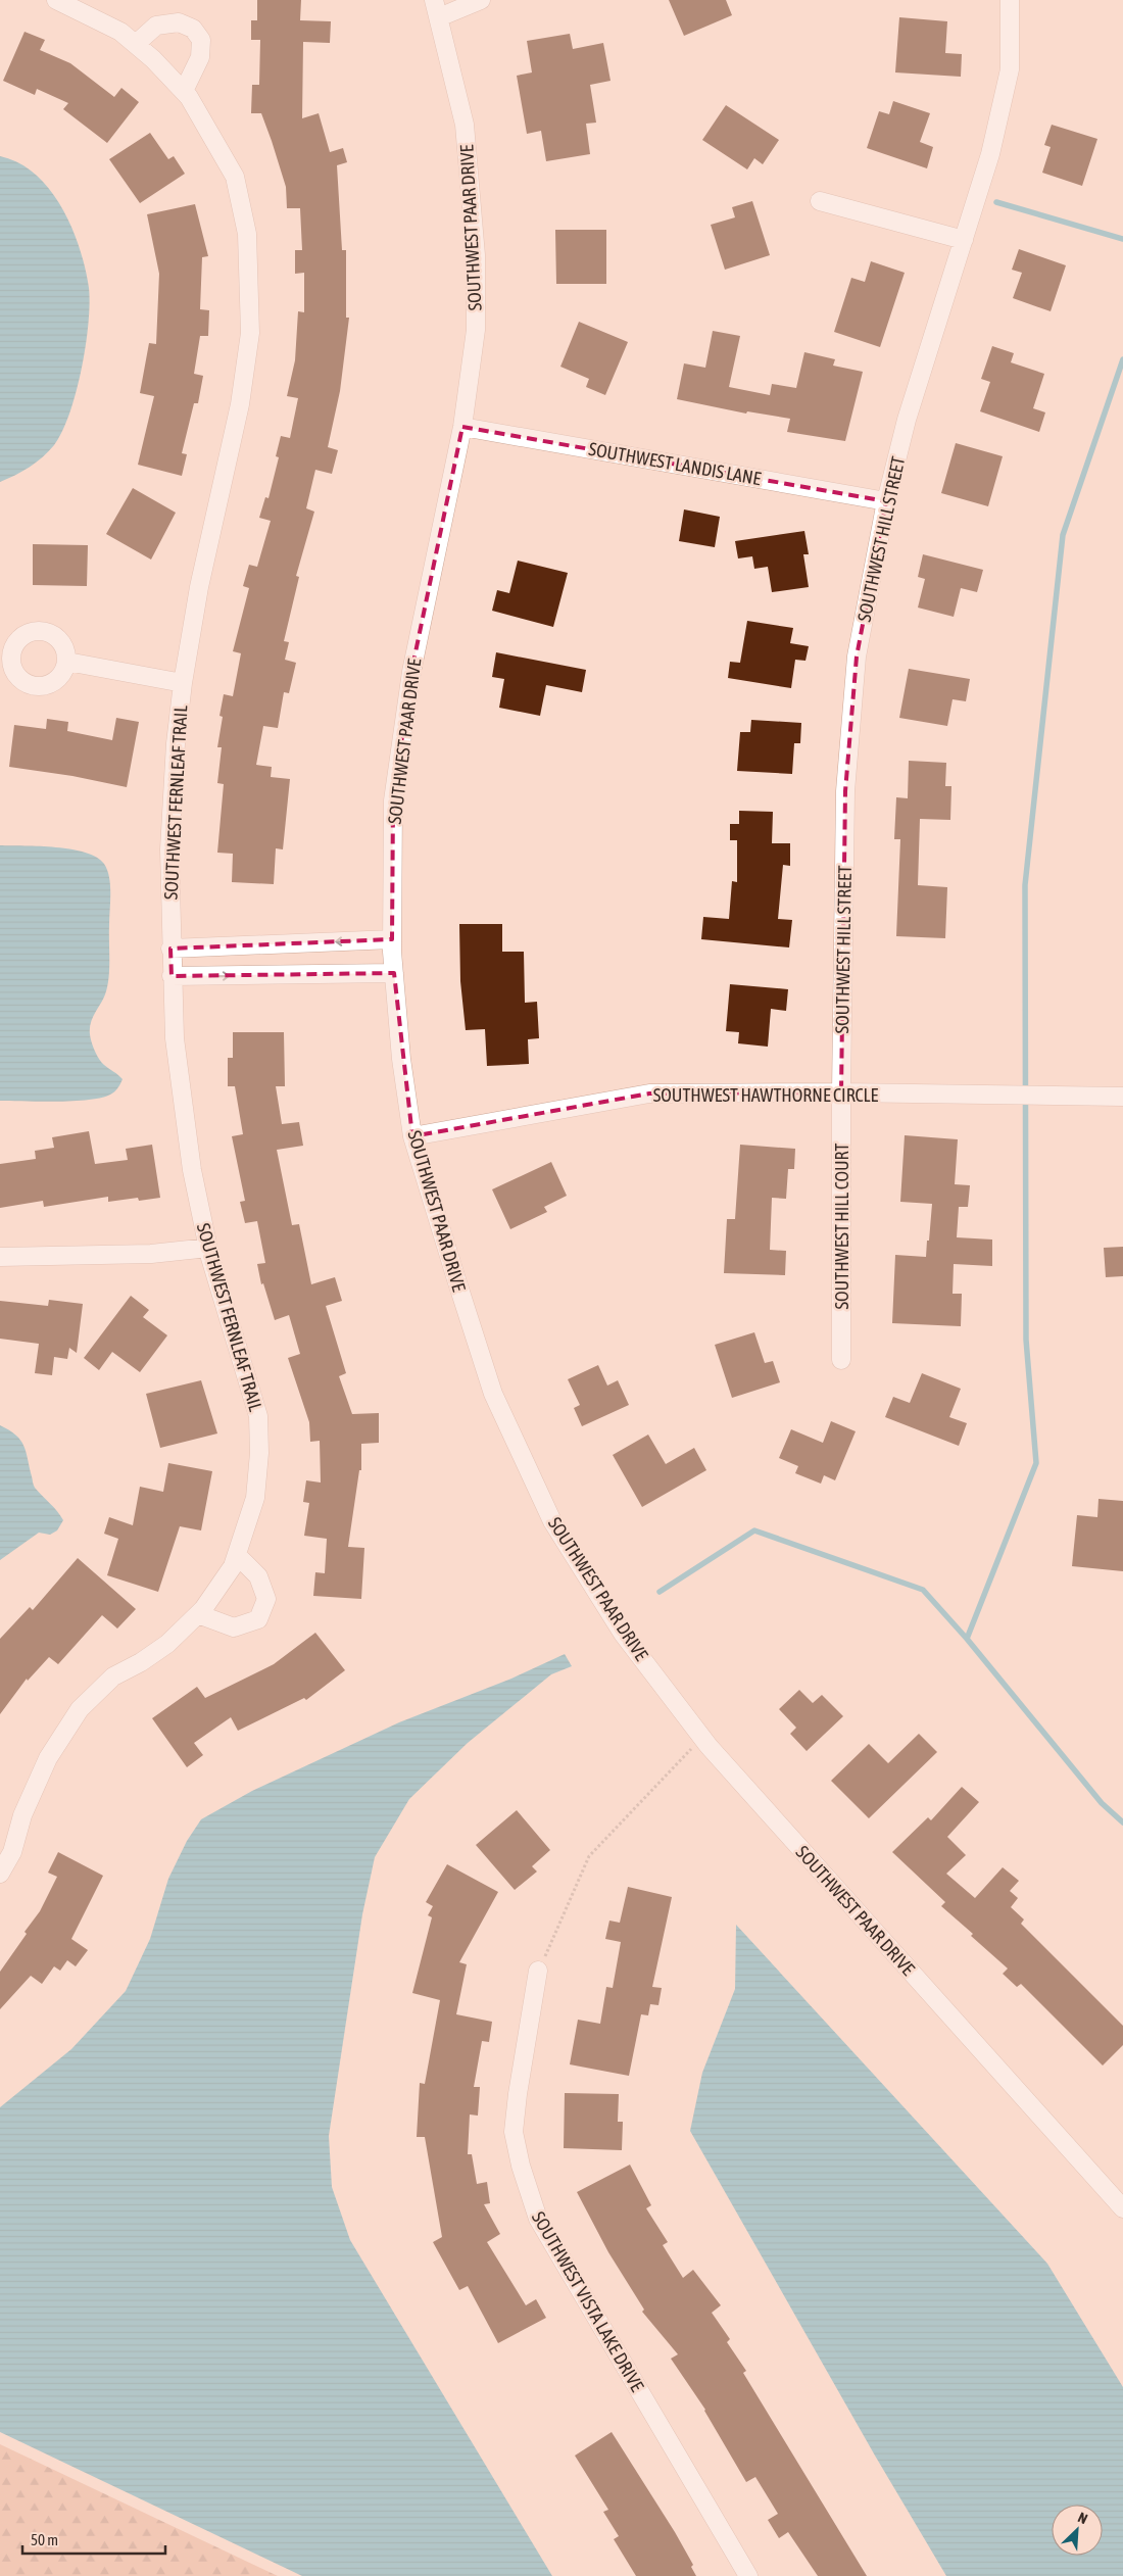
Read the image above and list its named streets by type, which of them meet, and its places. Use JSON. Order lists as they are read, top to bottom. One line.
{"streets":{"street":["SOUTHWEST PAAR DRIVE","SOUTHWEST LANDIS LANE","SOUTHWEST HILL STREET","SOUTHWEST FERNLEAF TRAIL","SOUTHWEST HAWTHORNE CIRCLE","SOUTHWEST HILL COURT","SOUTHWEST VISTA LAKE DRIVE"]},"crossings":[["SOUTHWEST PAAR DRIVE","SOUTHWEST LANDIS LANE"],["SOUTHWEST PAAR DRIVE","SOUTHWEST HAWTHORNE CIRCLE"],["SOUTHWEST LANDIS LANE","SOUTHWEST HILL STREET"],["SOUTHWEST HILL STREET","SOUTHWEST HAWTHORNE CIRCLE"],["SOUTHWEST HILL STREET","SOUTHWEST HILL COURT"],["SOUTHWEST HAWTHORNE CIRCLE","SOUTHWEST HILL COURT"]],"scale_bar":"50 m","north":"top right"}
